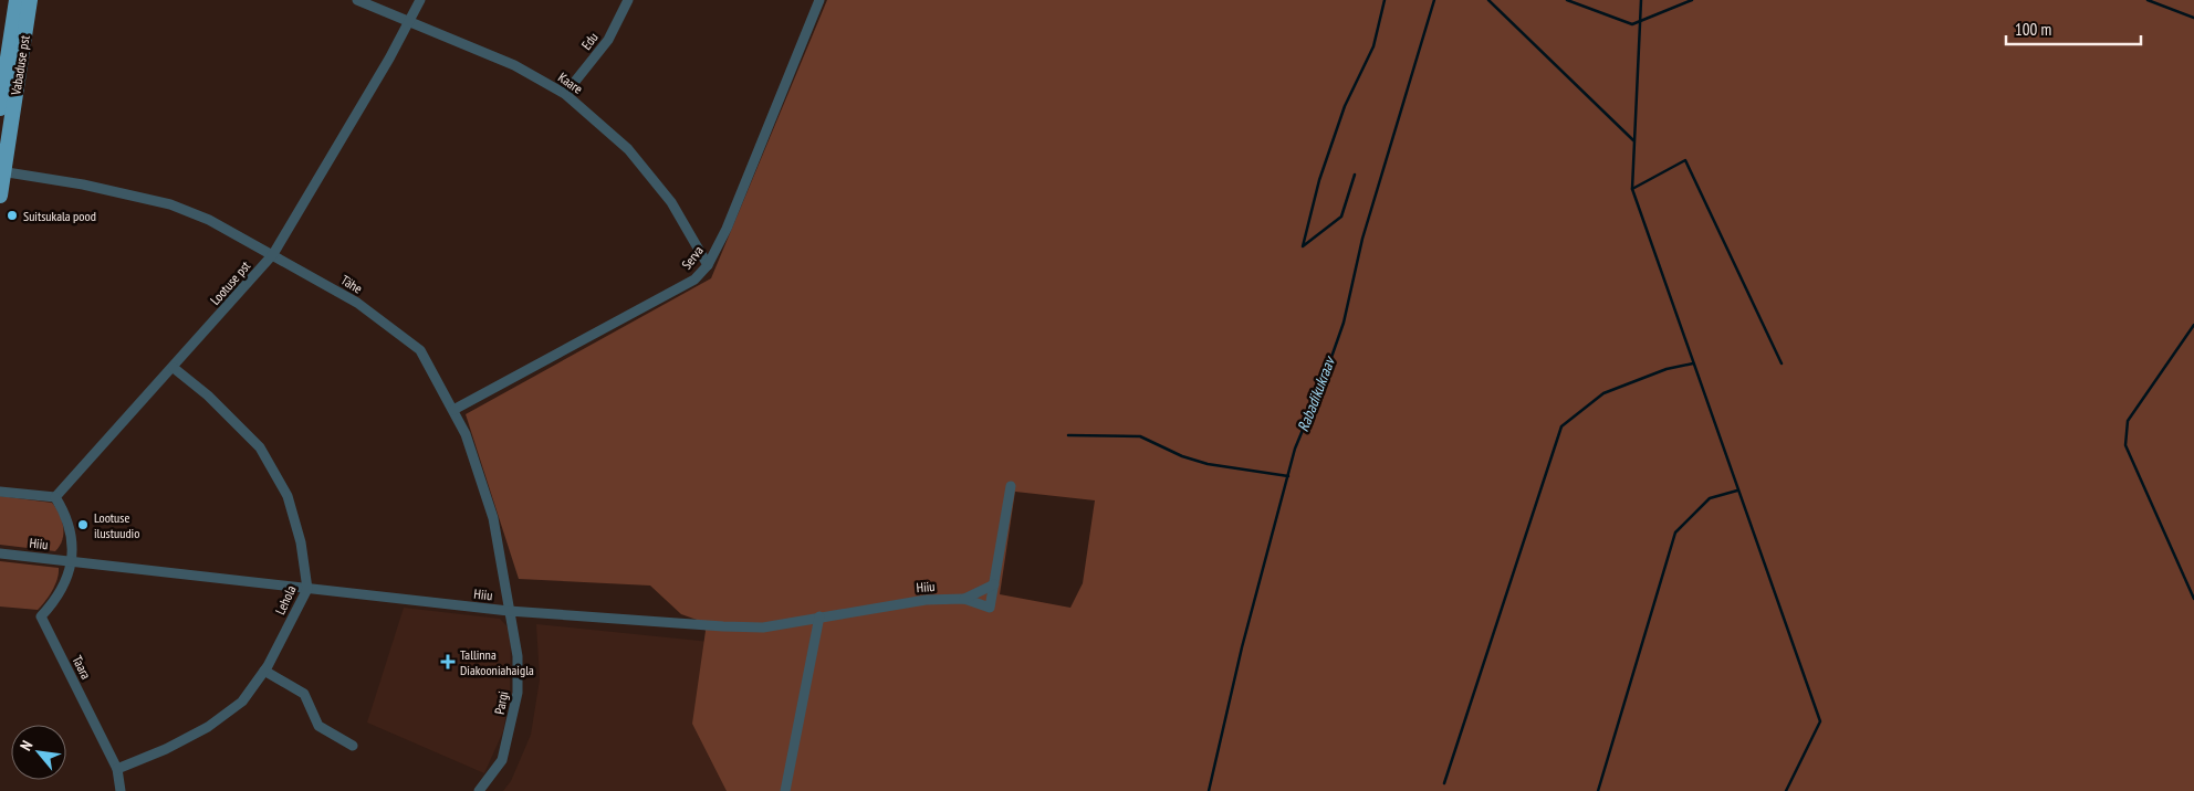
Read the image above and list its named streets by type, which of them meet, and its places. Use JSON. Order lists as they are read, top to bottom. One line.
{"streets":{"highway":["Vabaduse pst"],"street":["Edu","Kaare","Serva","Lootuse pst","Tähe","Hiiu","Lehola","Taara","Pargi"]},"crossings":[["Edu","Kaare"],["Vabaduse pst","Tähe"],["Kaare","Serva"],["Kaare","Lootuse pst"],["Serva","Tähe"],["Lootuse pst","Tähe"],["Lootuse pst","Lehola"],["Tähe","Hiiu"],["Tähe","Pargi"],["Hiiu","Lehola"],["Hiiu","Taara"],["Hiiu","Pargi"],["Lehola","Taara"]],"water":["Rabadikukraav"],"places":{"other":["Suitsukala pood","Lootuse ilustuudio"],"health":["Tallinna Diakooniahaigla"]},"scale_bar":"100 m","north":"top left"}
